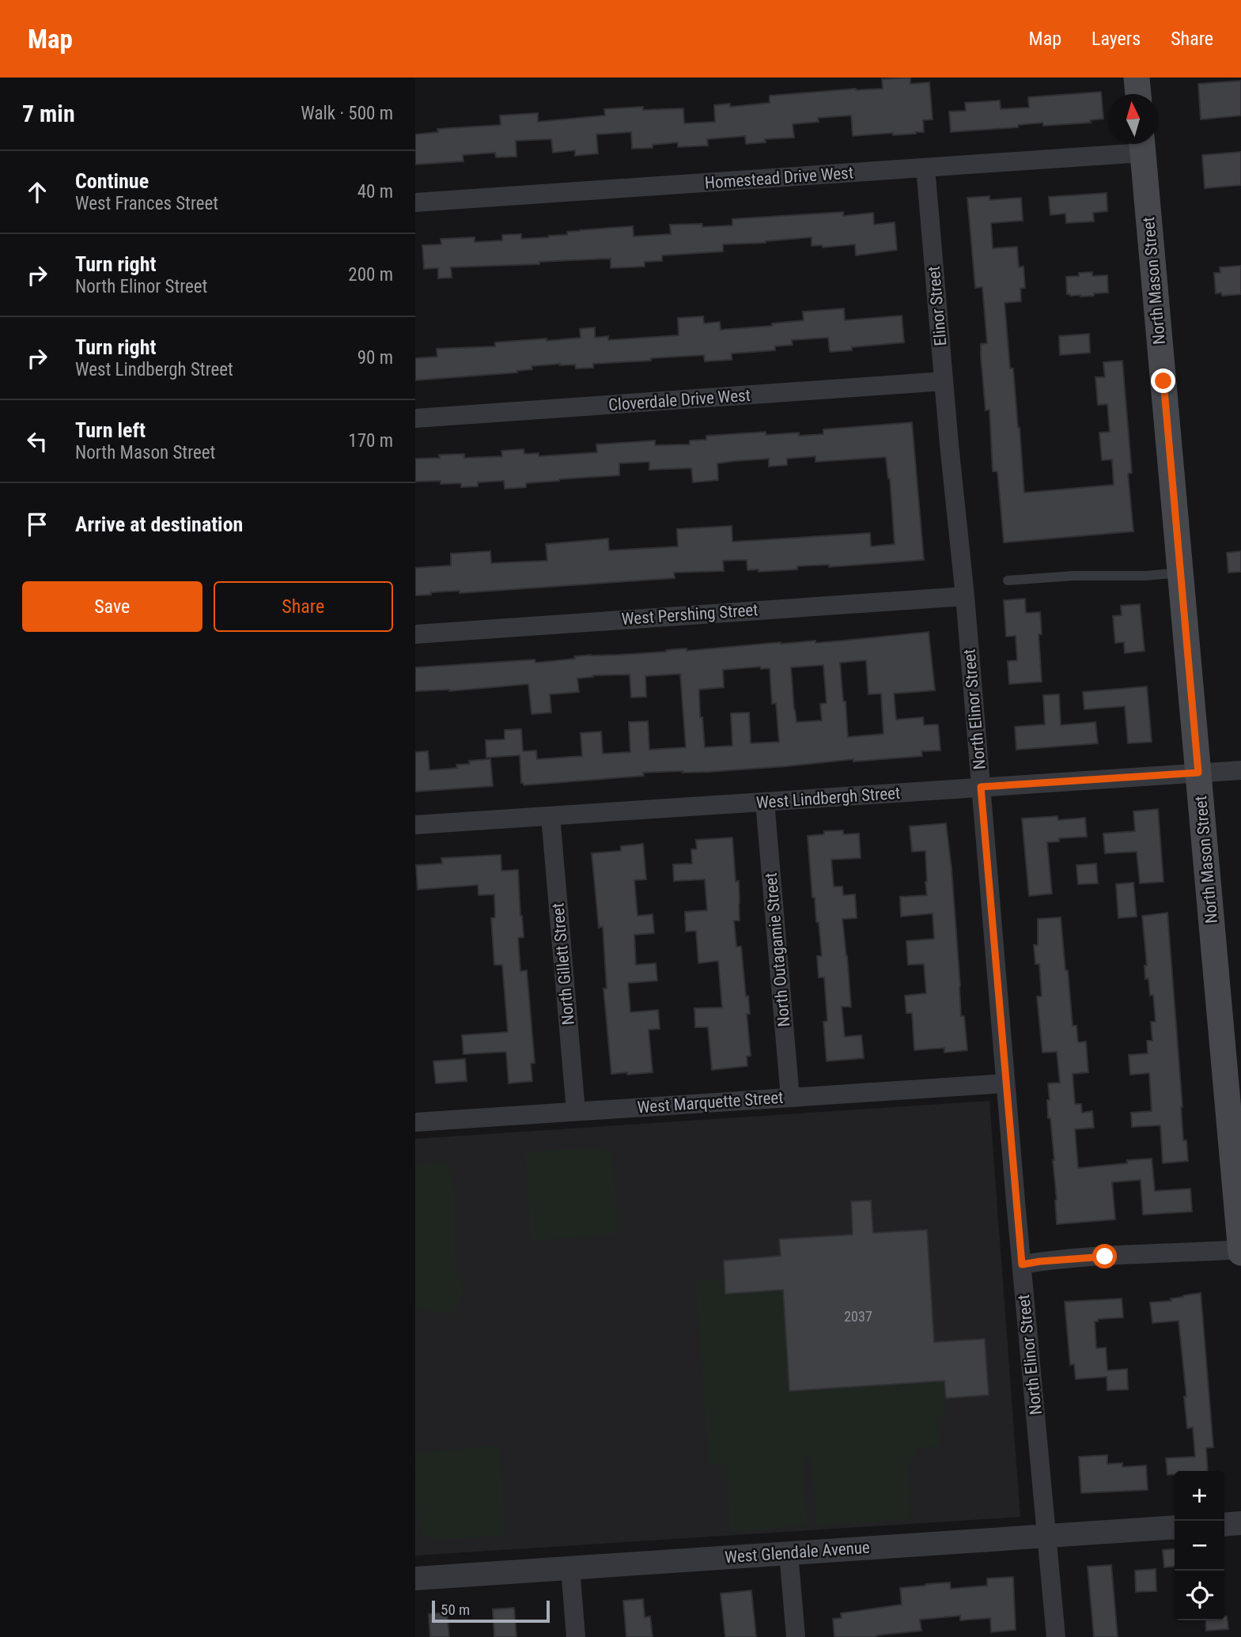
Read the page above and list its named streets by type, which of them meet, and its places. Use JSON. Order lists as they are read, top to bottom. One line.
{"streets":{"main road":["North Mason Street"],"street":["Homestead Drive West","Elinor Street","Cloverdale Drive West","West Pershing Street","North Elinor Street","West Lindbergh Street","North Outagamie Street","North Gillett Street","West Marquette Street","West Glendale Avenue"]},"crossings":[["Homestead Drive West","North Mason Street"],["Homestead Drive West","Elinor Street"],["North Mason Street","West Lindbergh Street"],["Elinor Street","Cloverdale Drive West"],["Elinor Street","North Elinor Street"],["West Pershing Street","North Elinor Street"],["North Elinor Street","West Lindbergh Street"],["North Elinor Street","West Marquette Street"],["North Elinor Street","West Glendale Avenue"],["West Lindbergh Street","North Outagamie Street"],["West Lindbergh Street","North Gillett Street"],["North Outagamie Street","West Marquette Street"],["North Gillett Street","West Marquette Street"]],"house_numbers":["2037"],"scale_bar":"50 m","north":"top","page":{"header":"Map","nav":["Map","Layers","Share"],"heading":["7 min","Walk · 500 m"],"list":[["Continue","West Frances Street","40 m"],["Turn right","North Elinor Street","200 m"],["Turn right","West Lindbergh Street","90 m"],["Turn left","North Mason Street","170 m"],"Arrive at destination"],"buttons":["Save","Share"],"map_buttons":["+","−"],"scale":"50 m"}}
